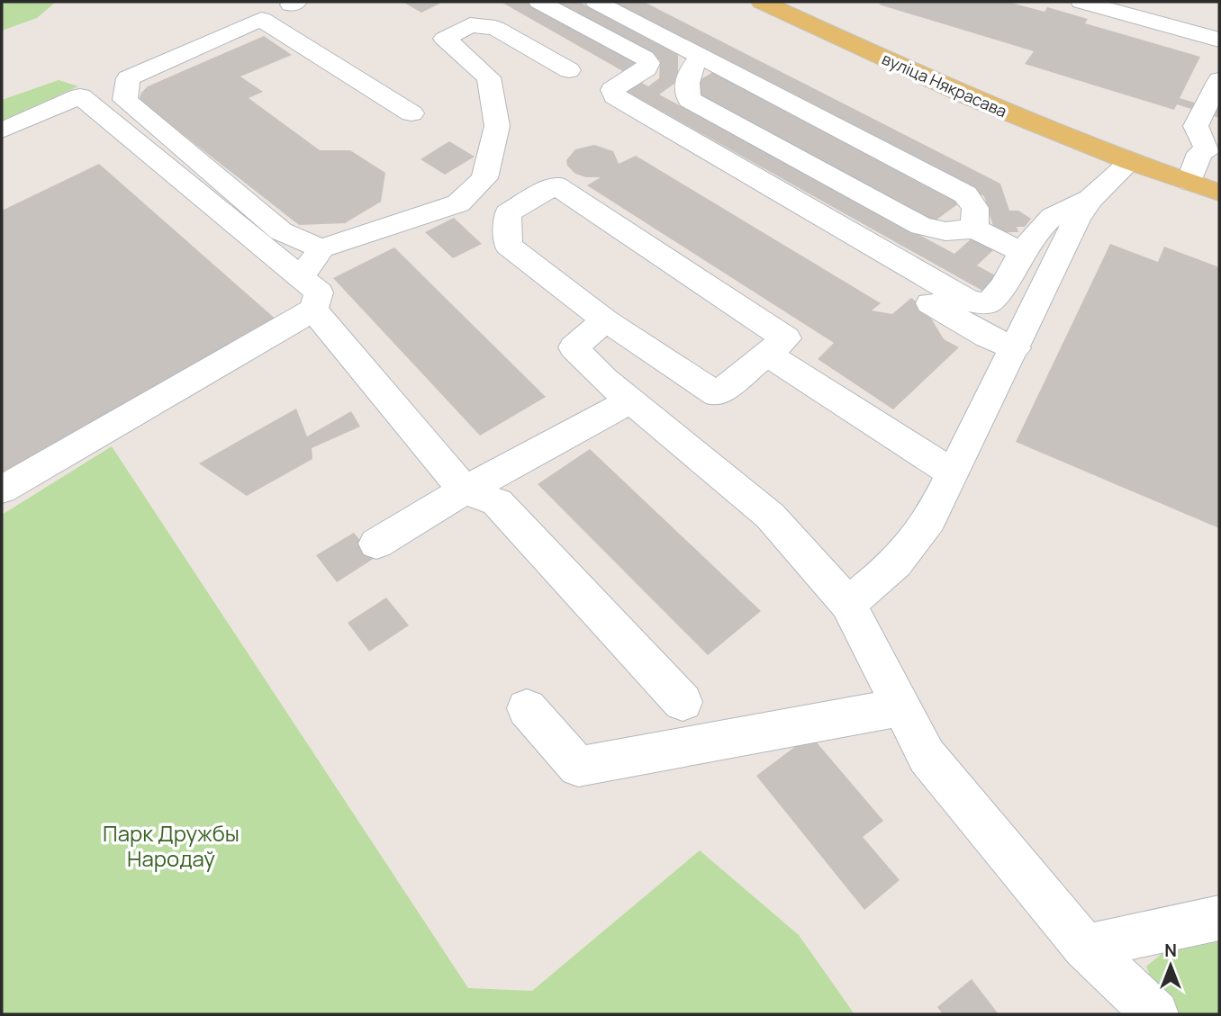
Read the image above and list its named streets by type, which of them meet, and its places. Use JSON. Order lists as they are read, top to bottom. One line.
{"streets":{"main road":["вуліца Някрасава"]},"parks":["Парк Дружбы Народаў"],"north":"top"}
